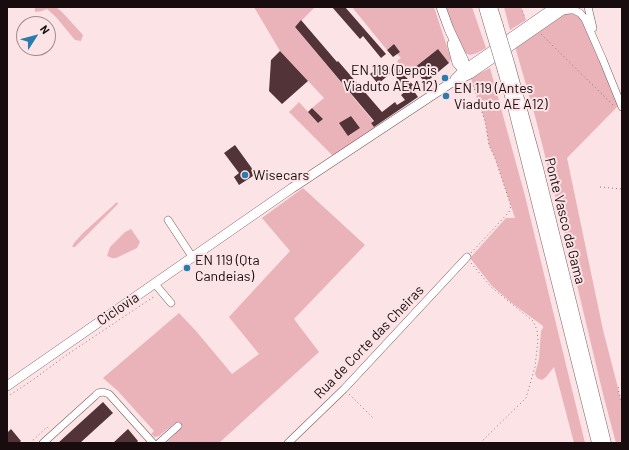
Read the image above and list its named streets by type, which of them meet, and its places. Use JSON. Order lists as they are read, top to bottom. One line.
{"streets":{"highway":["Ponte Vasco da Gama"],"street":["Rua de Corte das Cheiras"],"path":["Ciclovia"]},"places":["EN 119 (Depois Viaduto AE A12)","EN 119 (Antes Viaduto AE A12)","Wisecars","EN 119 (Qta Candeias)"],"north":"top right"}
